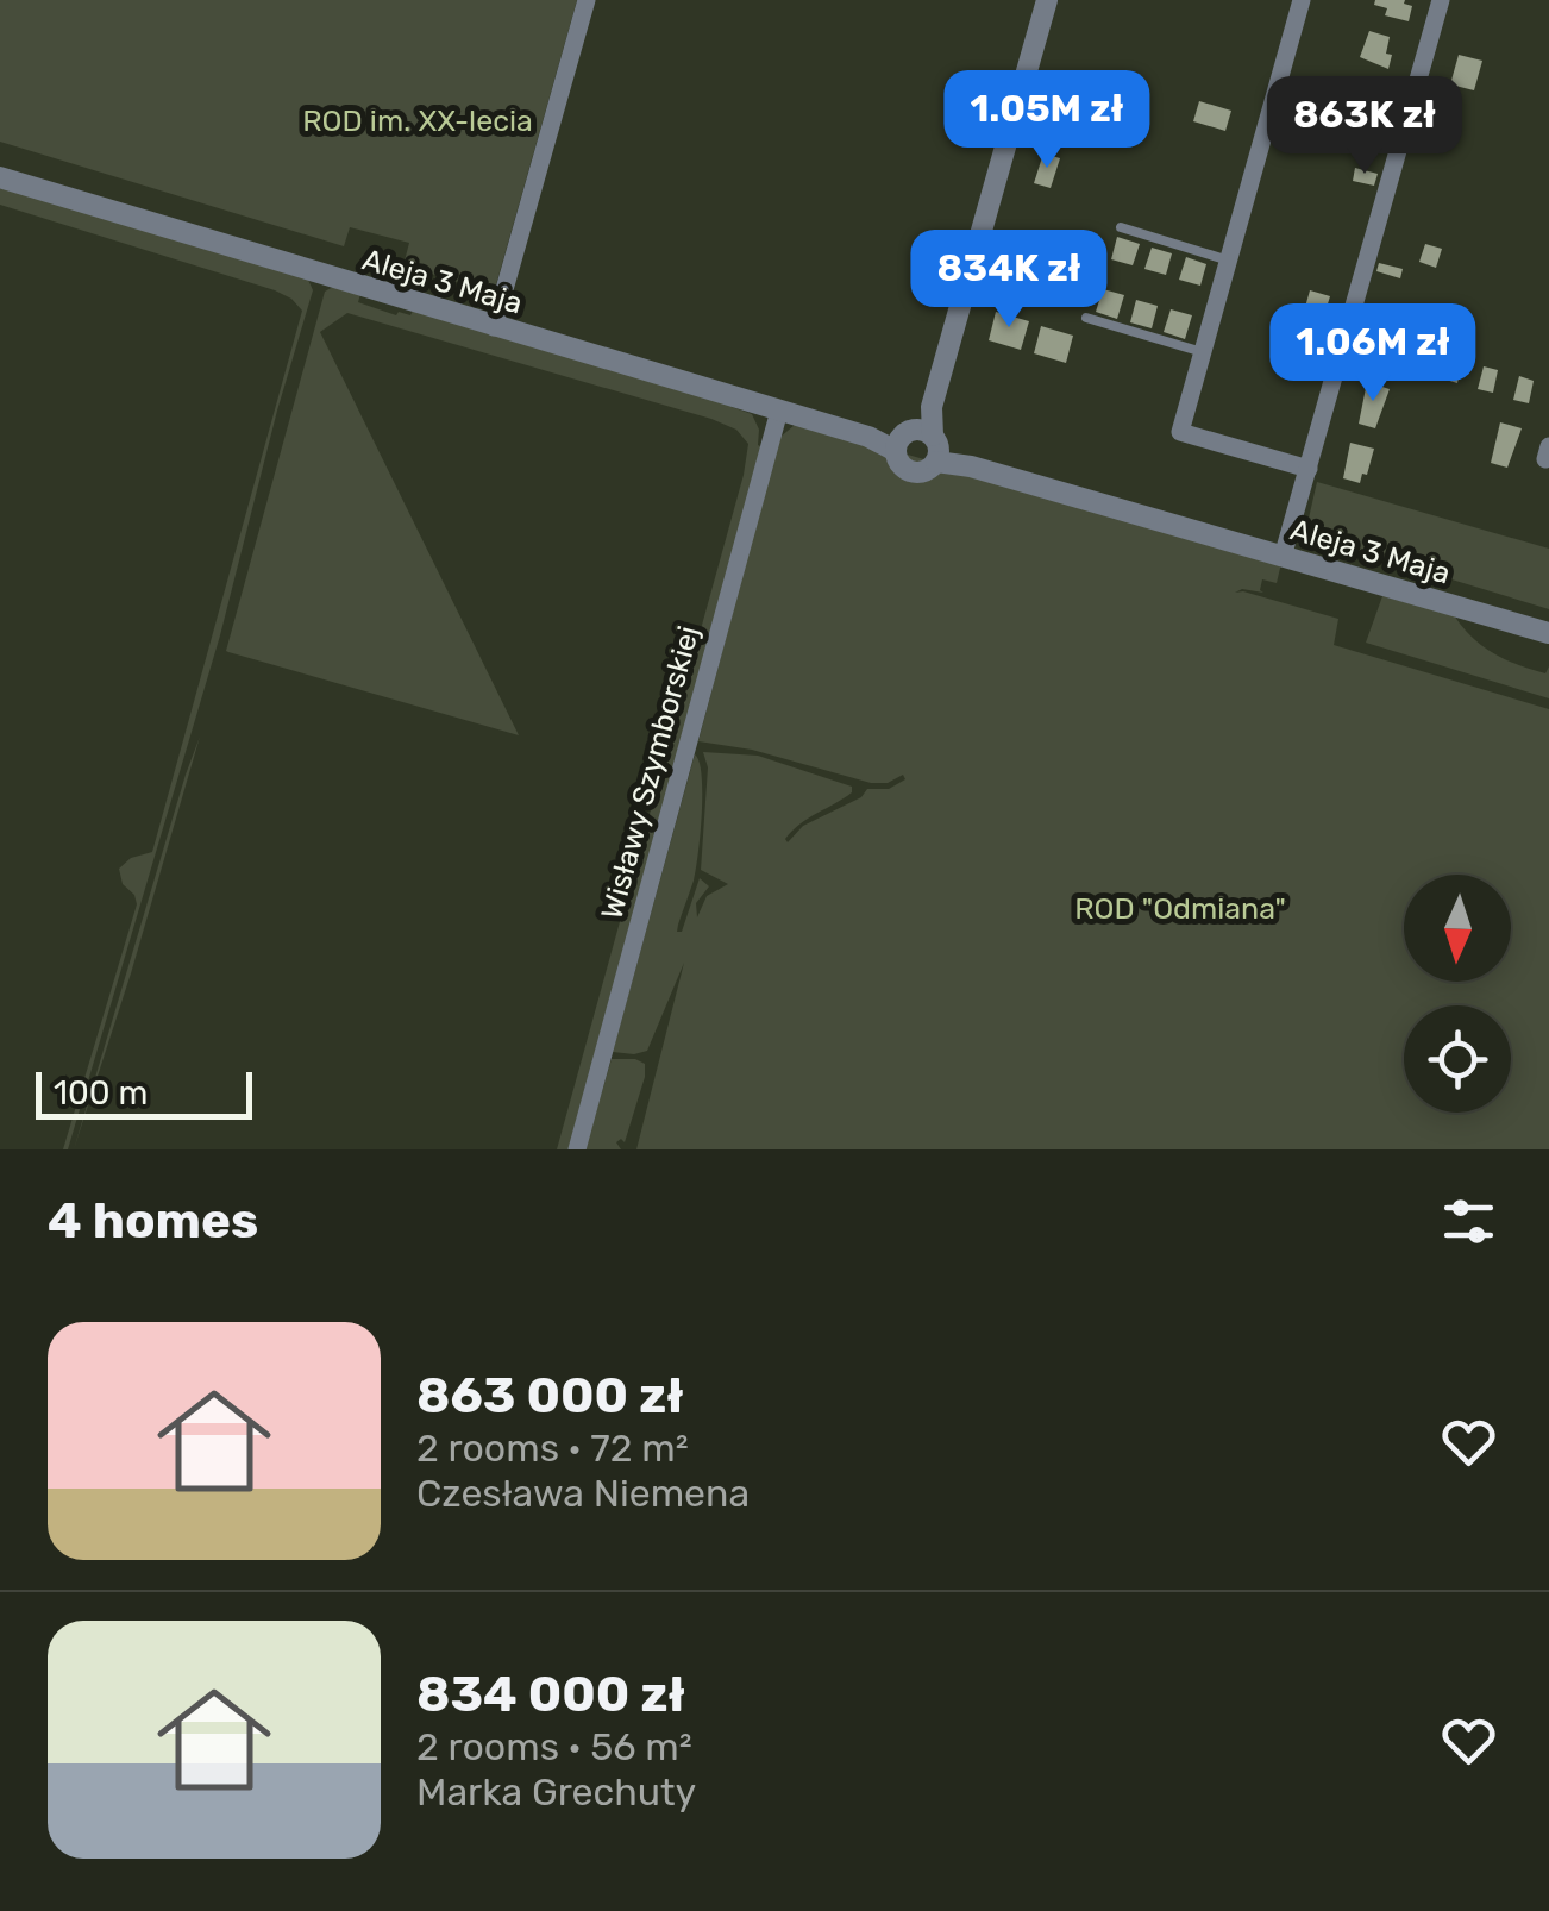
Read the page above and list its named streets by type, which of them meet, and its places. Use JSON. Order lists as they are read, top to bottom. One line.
{"streets":{"street":["Aleja 3 Maja","Wisławy Szymborskiej"]},"crossings":[["Aleja 3 Maja","Wisławy Szymborskiej"]],"parks":["ROD im. XX-lecia","ROD \"Odmiana\""],"scale_bar":"100 m","north":"bottom","page":{"price":["1.05M zł","863K zł","834K zł","1.06M zł"],"scale":"100 m","heading":"4 homes","list":[{"name":"863 000 zł","note":"2 rooms · 72 m² · Czesława Niemena"},{"name":"834 000 zł","note":"2 rooms · 56 m² · Marka Grechuty"}]}}
